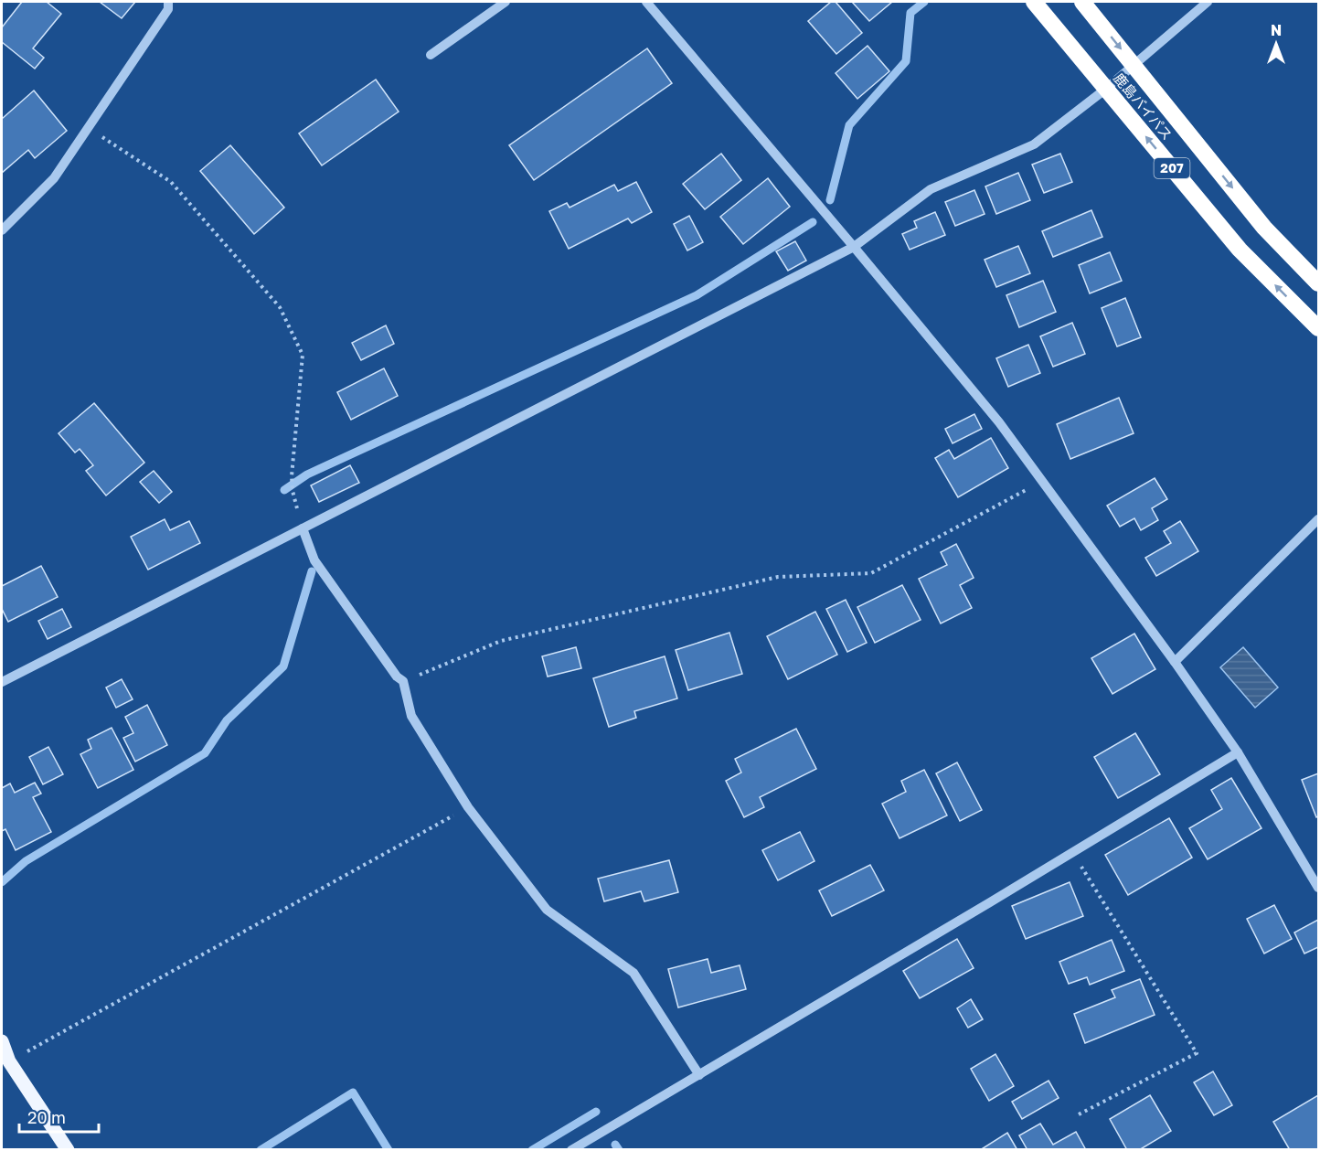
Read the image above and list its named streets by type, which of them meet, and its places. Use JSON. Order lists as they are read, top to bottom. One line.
{"streets":{"highway":["鹿島バイパス","207"]},"scale_bar":"20 m","north":"top"}
